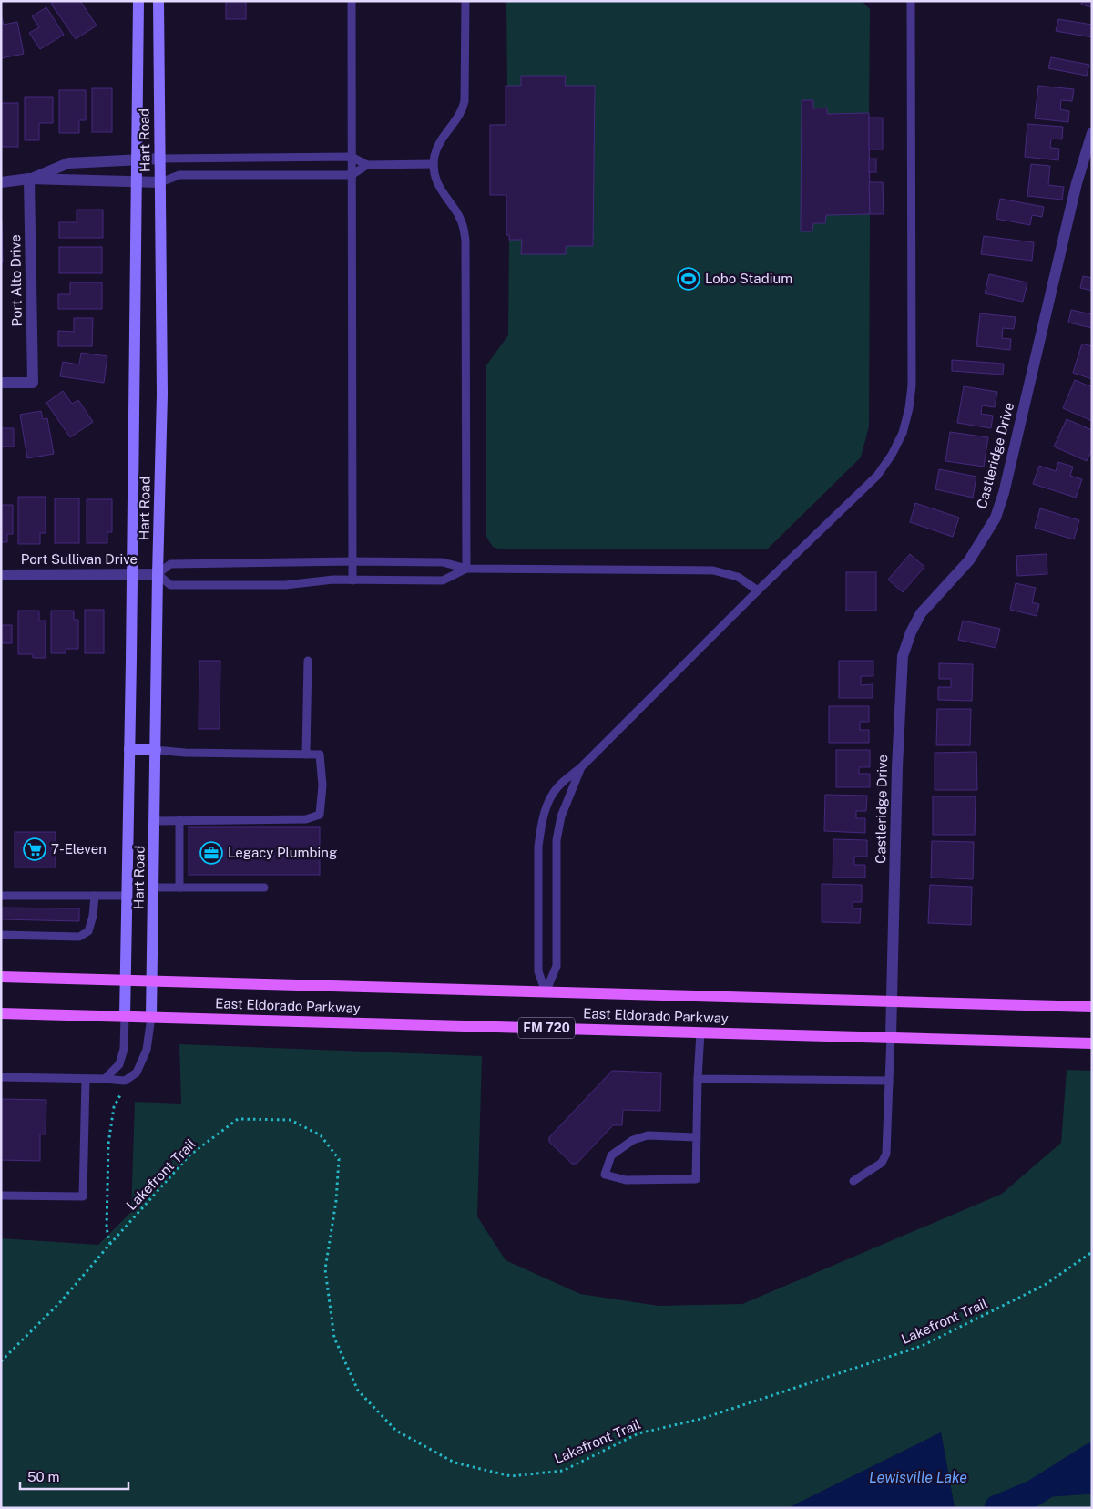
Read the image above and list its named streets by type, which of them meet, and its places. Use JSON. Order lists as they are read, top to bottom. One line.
{"streets":{"main road":["East Eldorado Parkway","FM 720"],"street":["Hart Road","Port Alto Drive","Castleridge Drive","Port Sullivan Drive"],"path":["Lakefront Trail"]},"crossings":[["Hart Road","Port Sullivan Drive"],["Hart Road","East Eldorado Parkway"],["Castleridge Drive","East Eldorado Parkway"]],"water":["Lewisville Lake"],"places":{"sports":["Lobo Stadium"],"supermarket":["7-Eleven"],"office":["Legacy Plumbing"]},"scale_bar":"50 m"}
